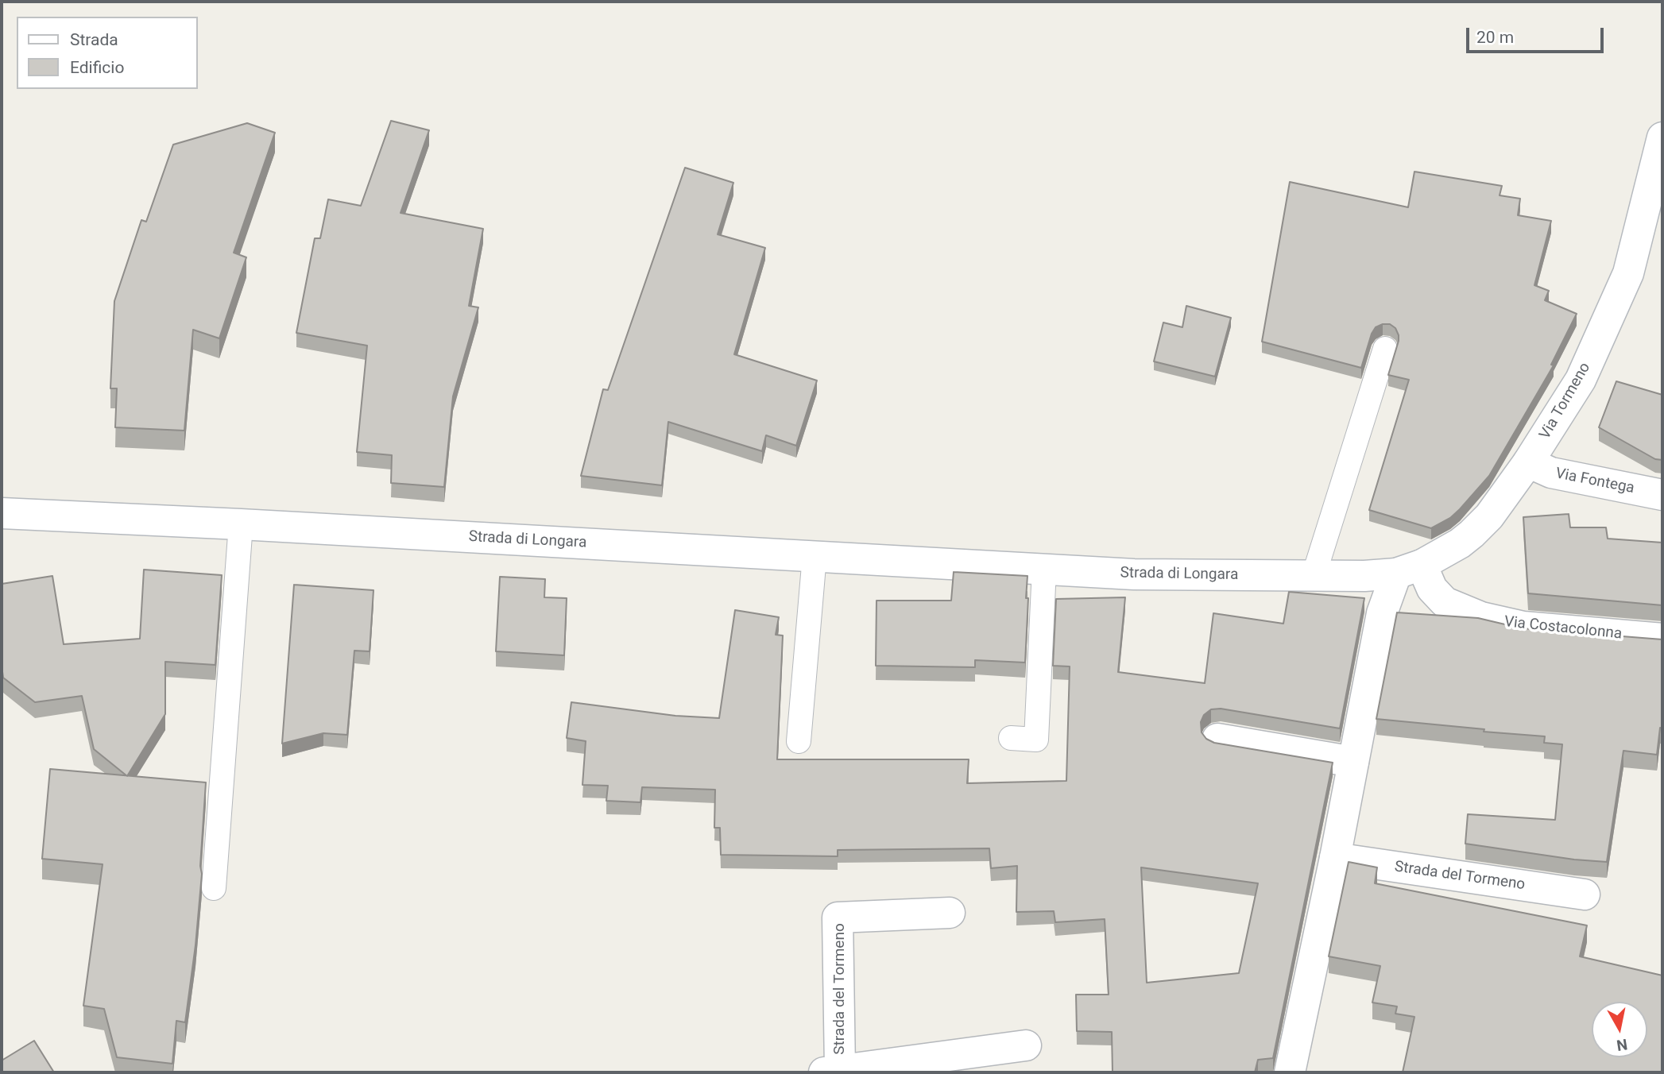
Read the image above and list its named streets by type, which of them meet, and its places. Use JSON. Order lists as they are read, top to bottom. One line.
{"streets":{"main road":["Via Tormeno","Via Fontega","Strada di Longara","Via Costacolonna","Strada del Tormeno"]},"crossings":[["Via Tormeno","Via Fontega"],["Via Tormeno","Strada di Longara"],["Via Tormeno","Via Costacolonna"],["Strada di Longara","Via Costacolonna"]],"legend":["Strada","Edificio"],"scale_bar":"20 m","north":"bottom"}
